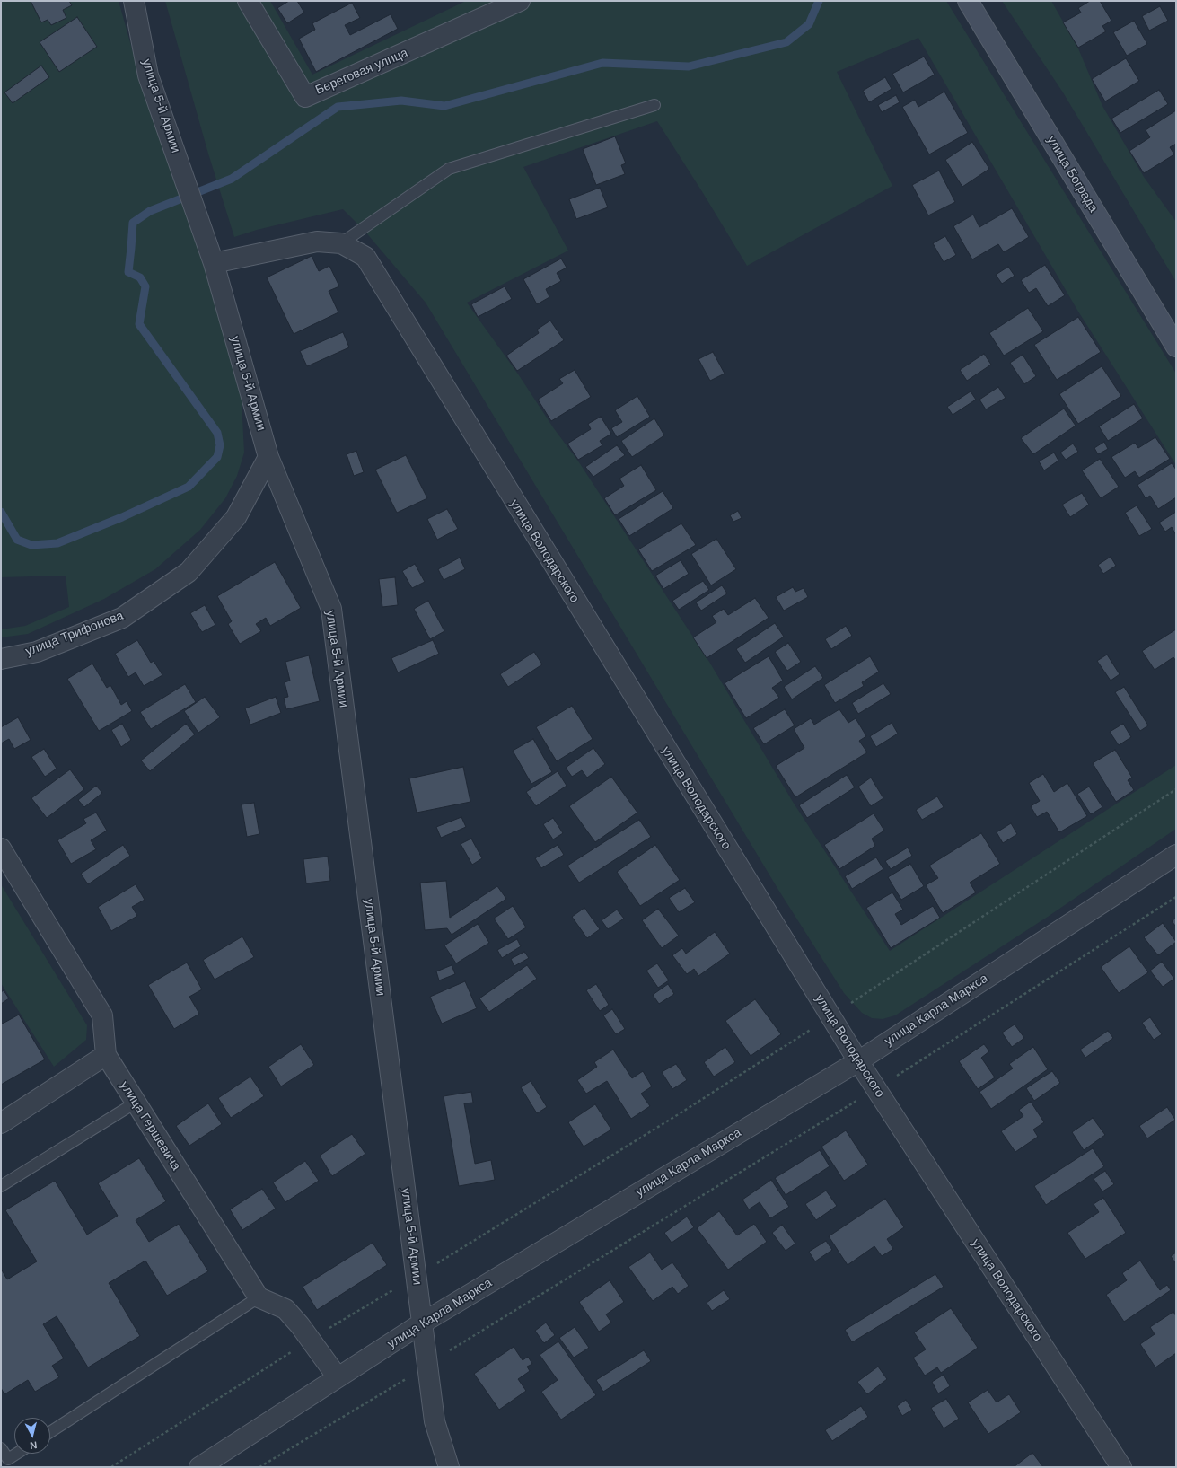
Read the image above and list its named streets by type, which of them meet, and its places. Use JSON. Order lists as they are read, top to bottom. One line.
{"streets":{"street":["Береговая улица","улица 5-й Армии","улица Бограда","улица Володарского","улица Трифонова","улица Карла Маркса","улица Гершевича"]},"crossings":[["улица 5-й Армии","улица Володарского"],["улица 5-й Армии","улица Трифонова"],["улица 5-й Армии","улица Карла Маркса"],["улица Володарского","улица Карла Маркса"]],"north":"bottom"}
